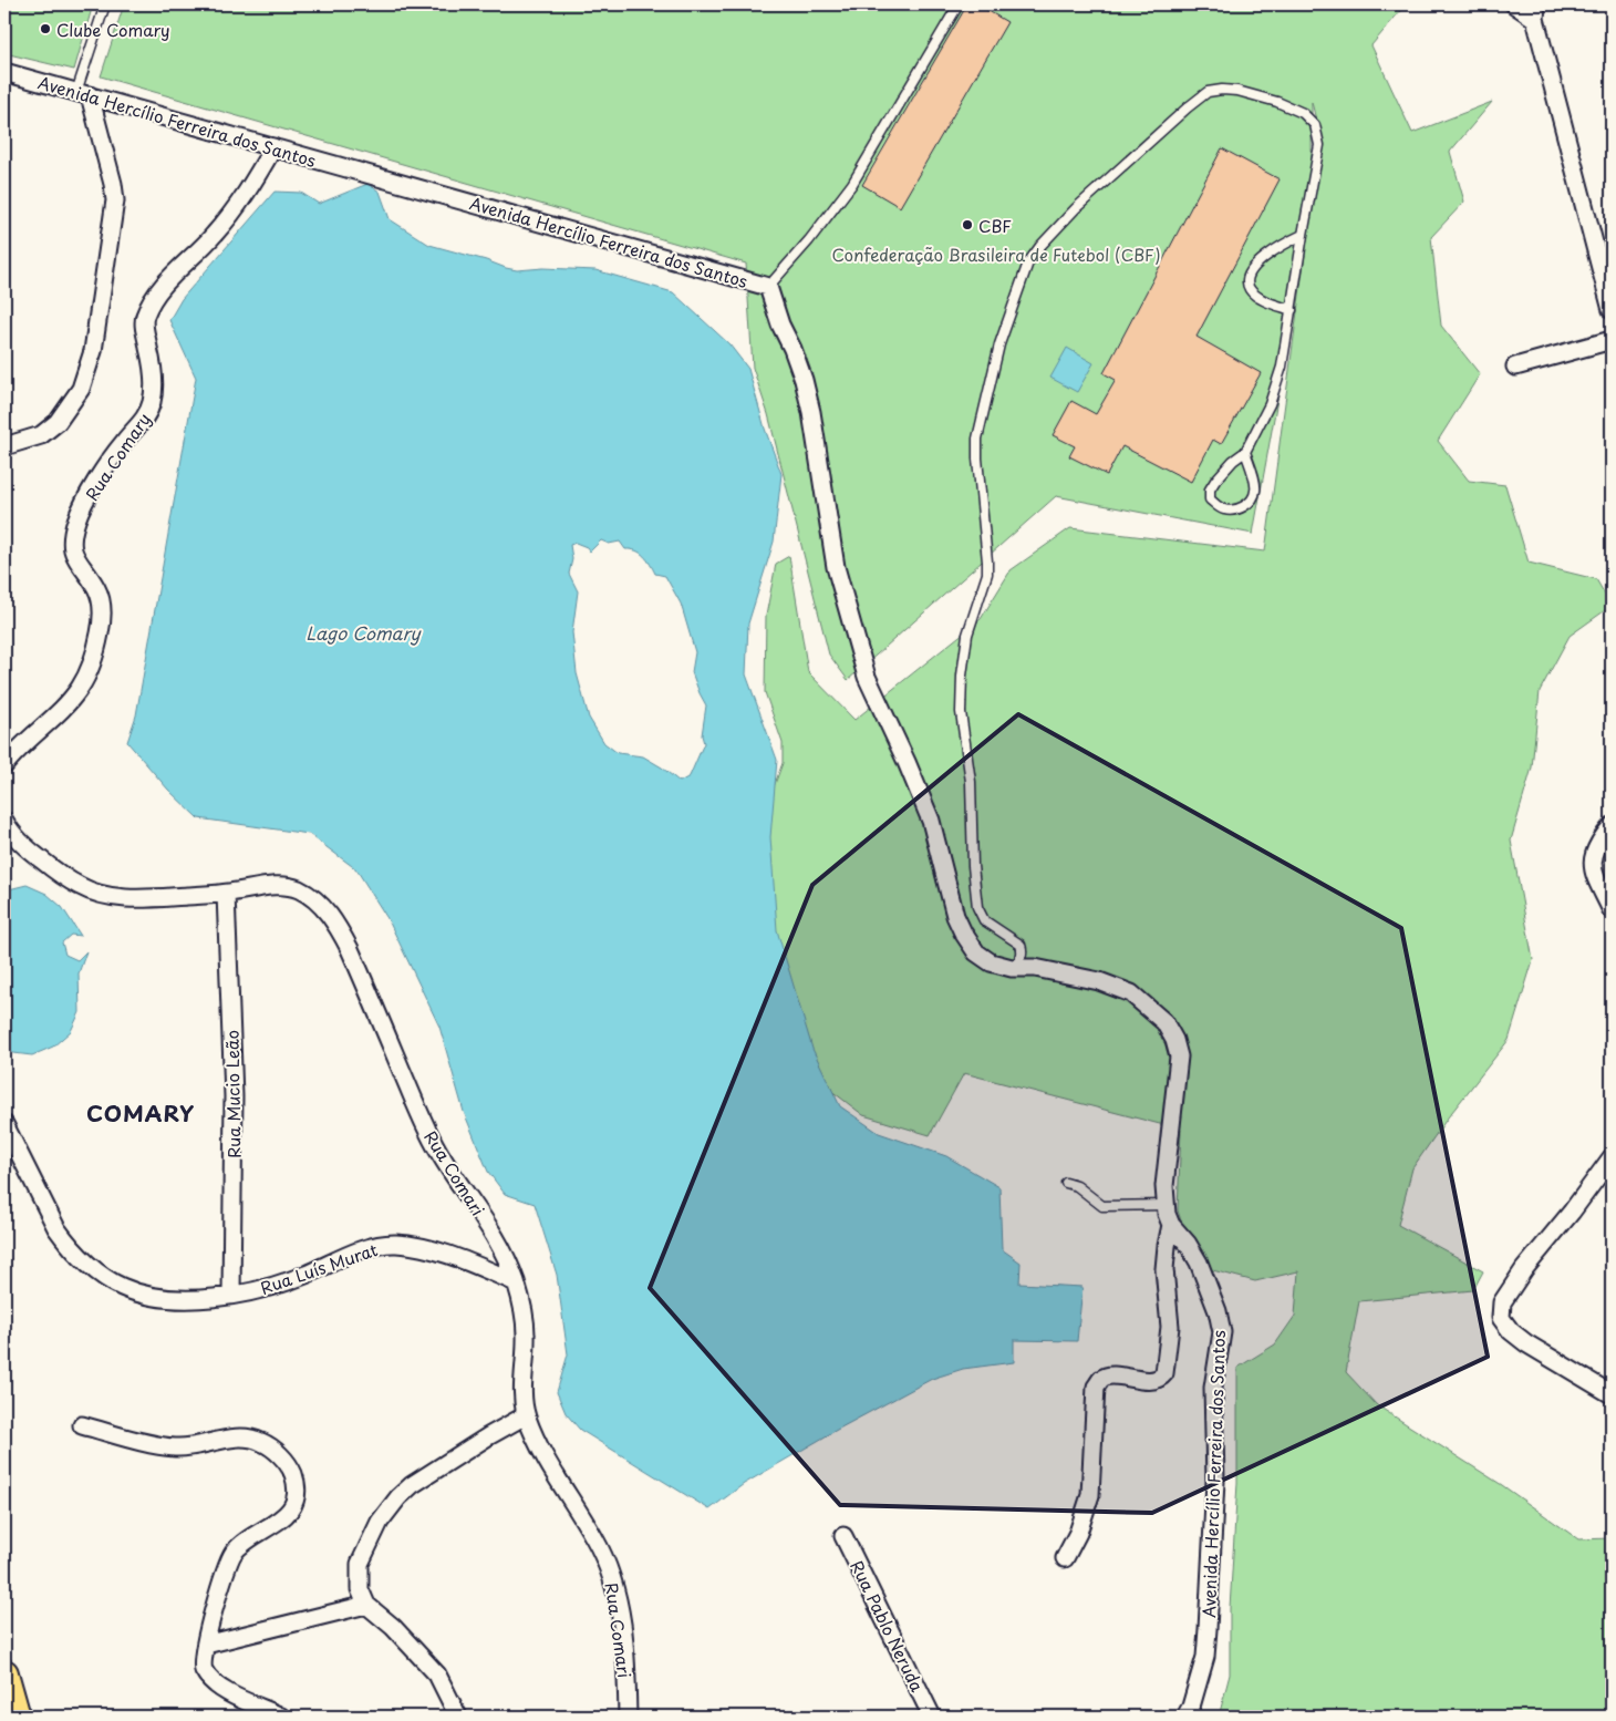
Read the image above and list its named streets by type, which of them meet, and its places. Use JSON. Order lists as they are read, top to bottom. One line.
{"streets":{"street":["Avenida Hercílio Ferreira dos Santos","Rua Comary","Rua Mucio Leão","Rua Comari","Rua Luís Murat","Rua Pablo Neruda"]},"crossings":[["Avenida Hercílio Ferreira dos Santos","Rua Comary"],["Rua Mucio Leão","Rua Comari"],["Rua Mucio Leão","Rua Luís Murat"],["Rua Comari","Rua Luís Murat"]],"districts":["COMARY"],"water":["Lago Comary"],"parks":["Confederação Brasileira de Futebol (CBF)"],"places":["Clube Comary","CBF"]}
